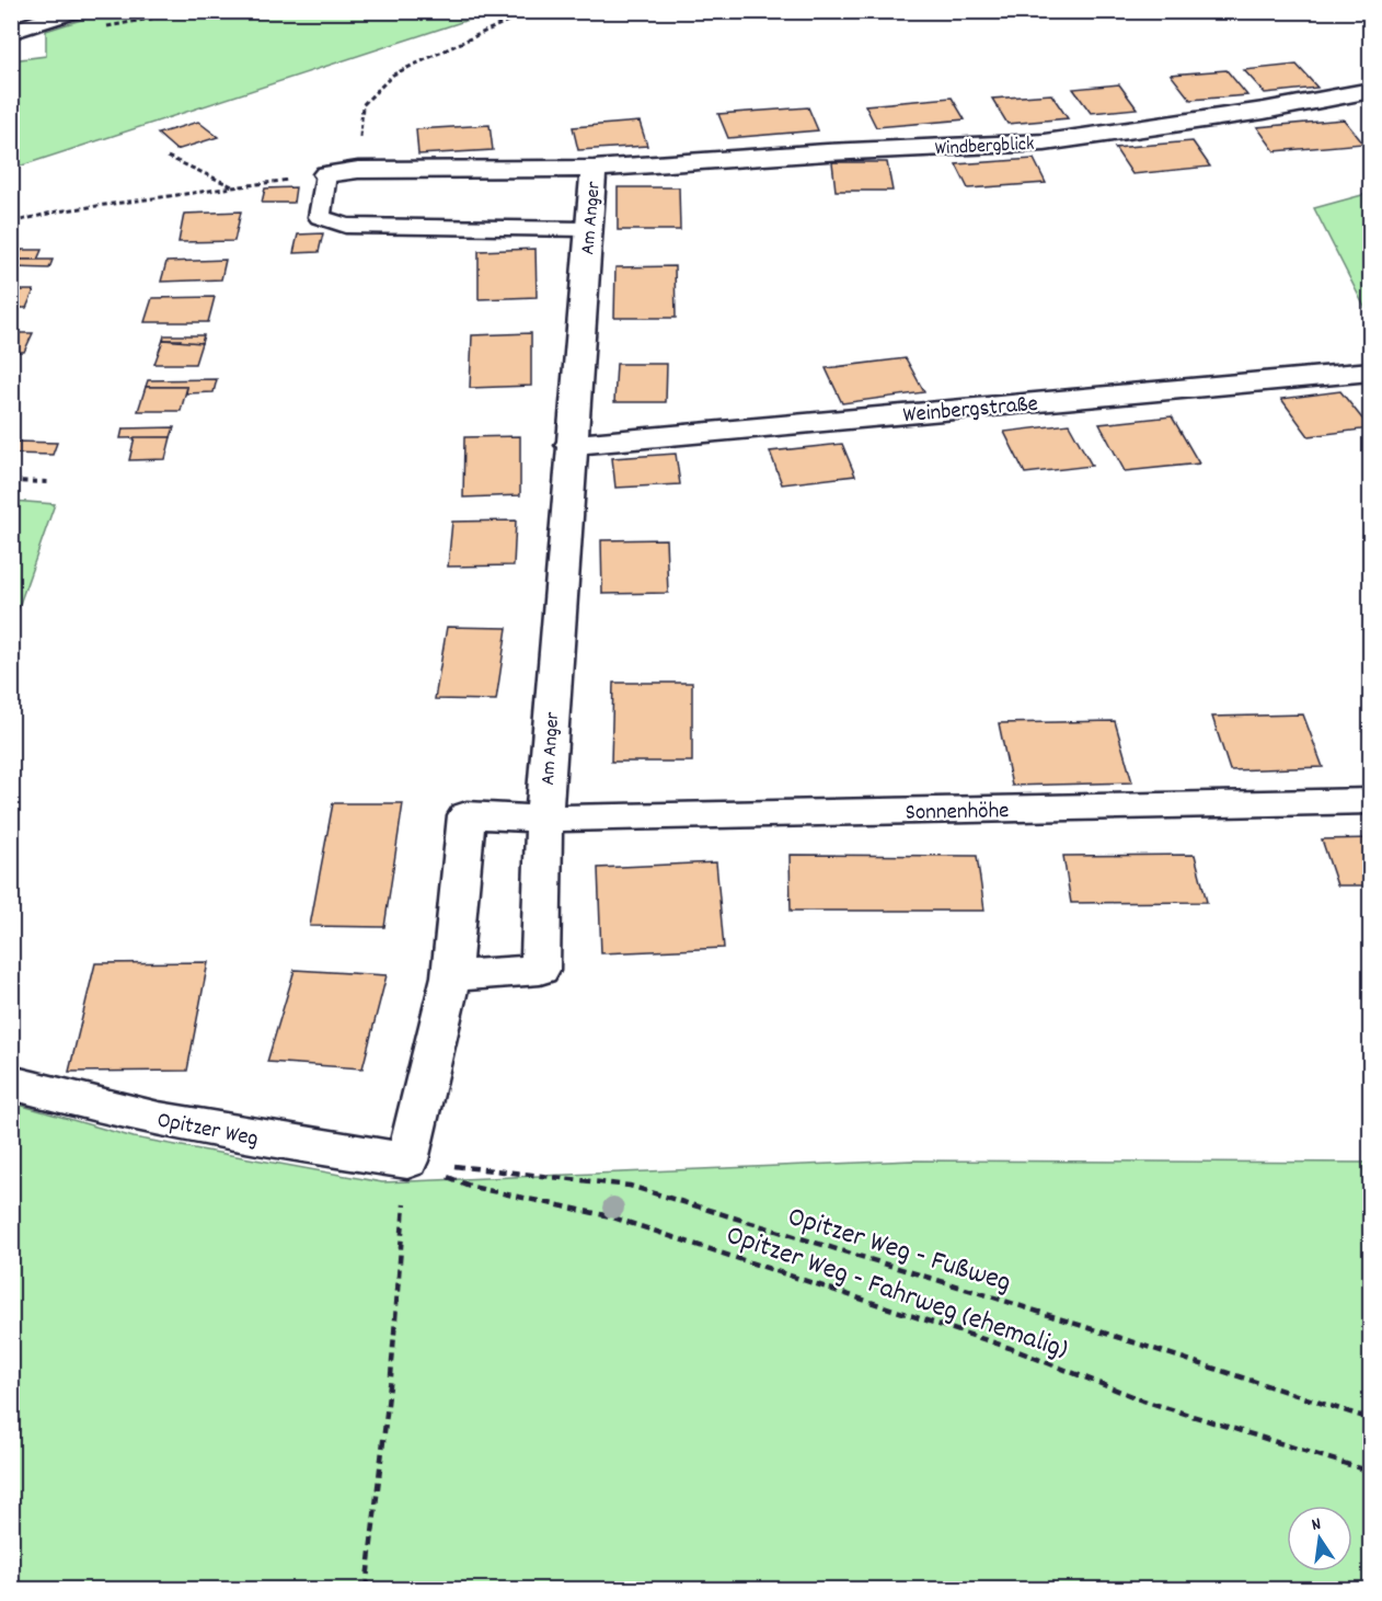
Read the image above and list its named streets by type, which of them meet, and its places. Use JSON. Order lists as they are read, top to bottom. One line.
{"streets":{"street":["Windbergblick","Am Anger","Weinbergstraße","Sonnenhöhe","Opitzer Weg"],"path":["Opitzer Weg - Fußweg","Opitzer Weg - Fahrweg (ehemalig)"]},"crossings":[["Windbergblick","Am Anger"],["Am Anger","Weinbergstraße"],["Am Anger","Sonnenhöhe"],["Am Anger","Opitzer Weg"],["Am Anger","Opitzer Weg - Fußweg"],["Am Anger","Opitzer Weg - Fahrweg (ehemalig)"],["Opitzer Weg","Opitzer Weg - Fußweg"],["Opitzer Weg","Opitzer Weg - Fahrweg (ehemalig)"],["Opitzer Weg - Fußweg","Opitzer Weg - Fahrweg (ehemalig)"]],"north":"top"}
